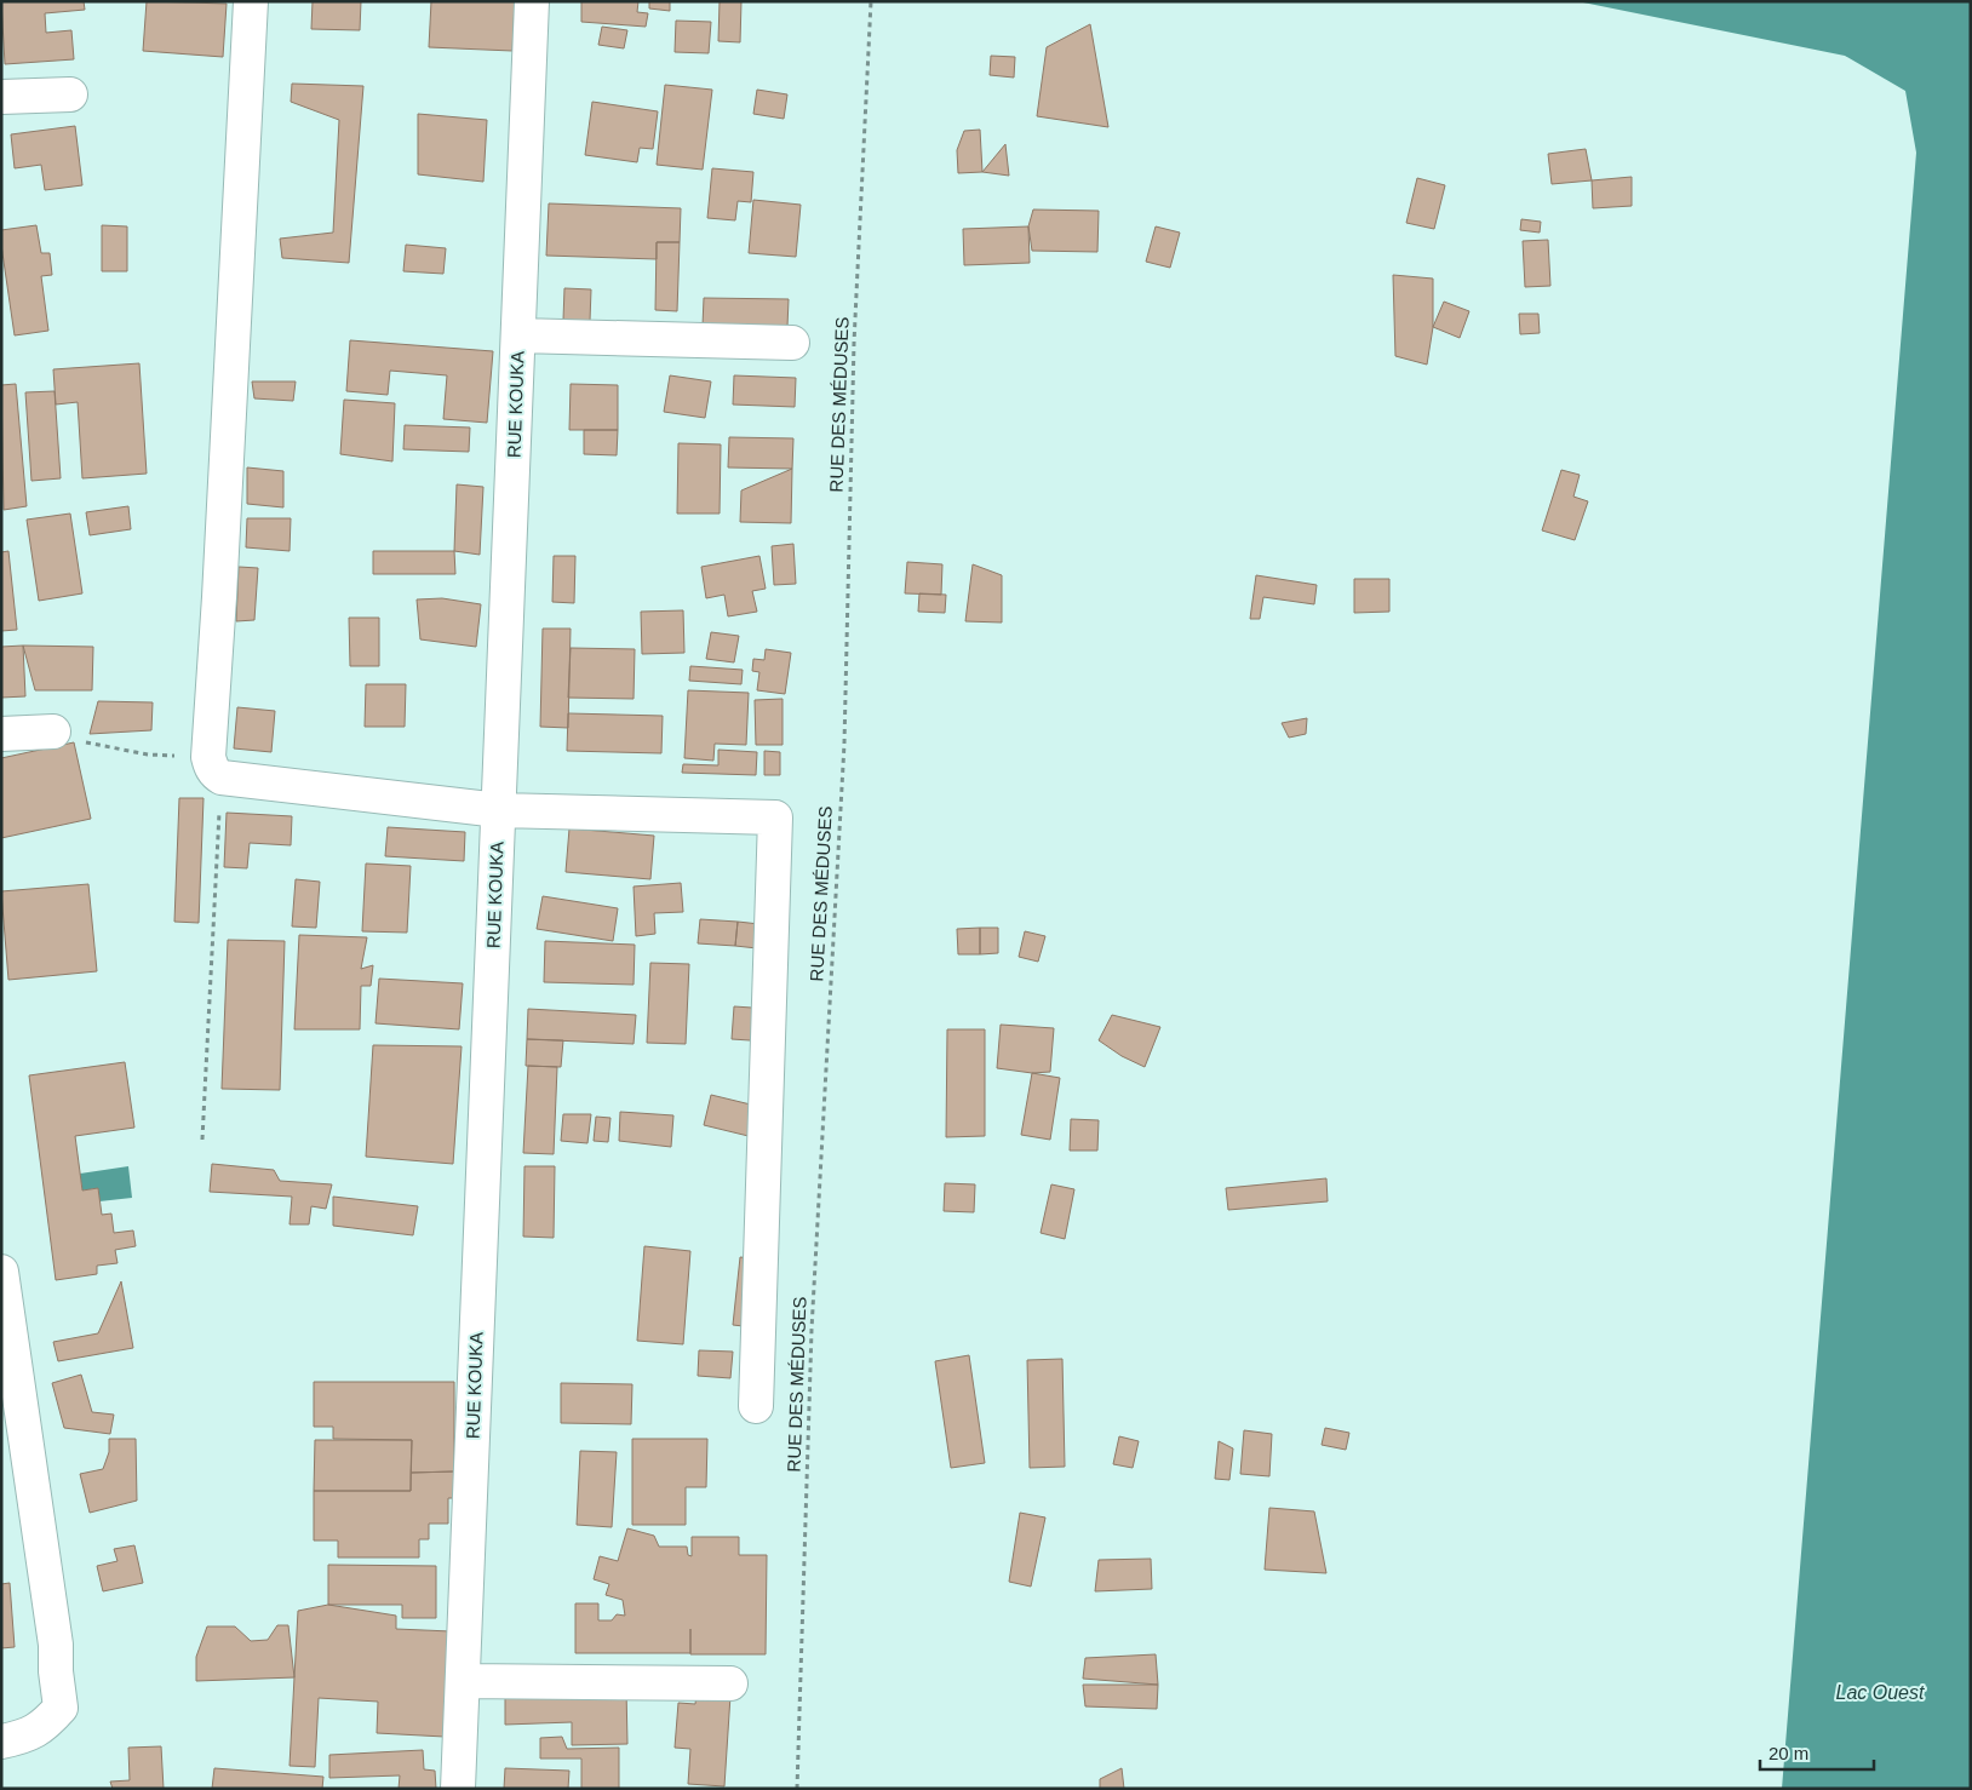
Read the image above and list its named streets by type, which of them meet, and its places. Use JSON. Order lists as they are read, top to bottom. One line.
{"streets":{"street":["RUE KOUKA"],"path":["RUE DES MÉDUSES"]},"water":["Lac Ouest"],"scale_bar":"20 m"}
